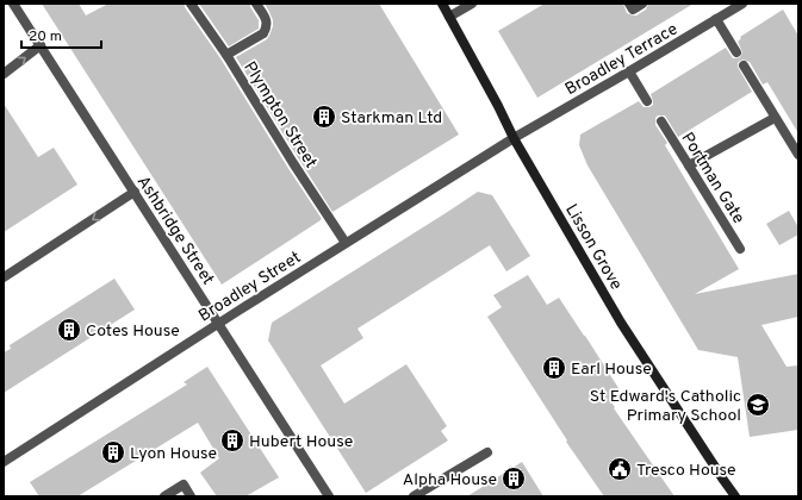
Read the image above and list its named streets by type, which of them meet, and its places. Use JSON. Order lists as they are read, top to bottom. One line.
{"streets":{"main road":["Lisson Grove"],"street":["Broadley Terrace","Plympton Street","Portman Gate","Ashbridge Street","Broadley Street"]},"crossings":[["Broadley Terrace","Lisson Grove"],["Broadley Terrace","Broadley Street"],["Plympton Street","Broadley Street"],["Ashbridge Street","Broadley Street"],["Lisson Grove","Broadley Street"]],"places":{"building":["Starkman Ltd","Cotes House","Earl House","Hubert House","Lyon House","Alpha House"],"school or university":["St Edward's Catholic Primary School"],"public building":["Tresco House"]},"scale_bar":"20 m"}
